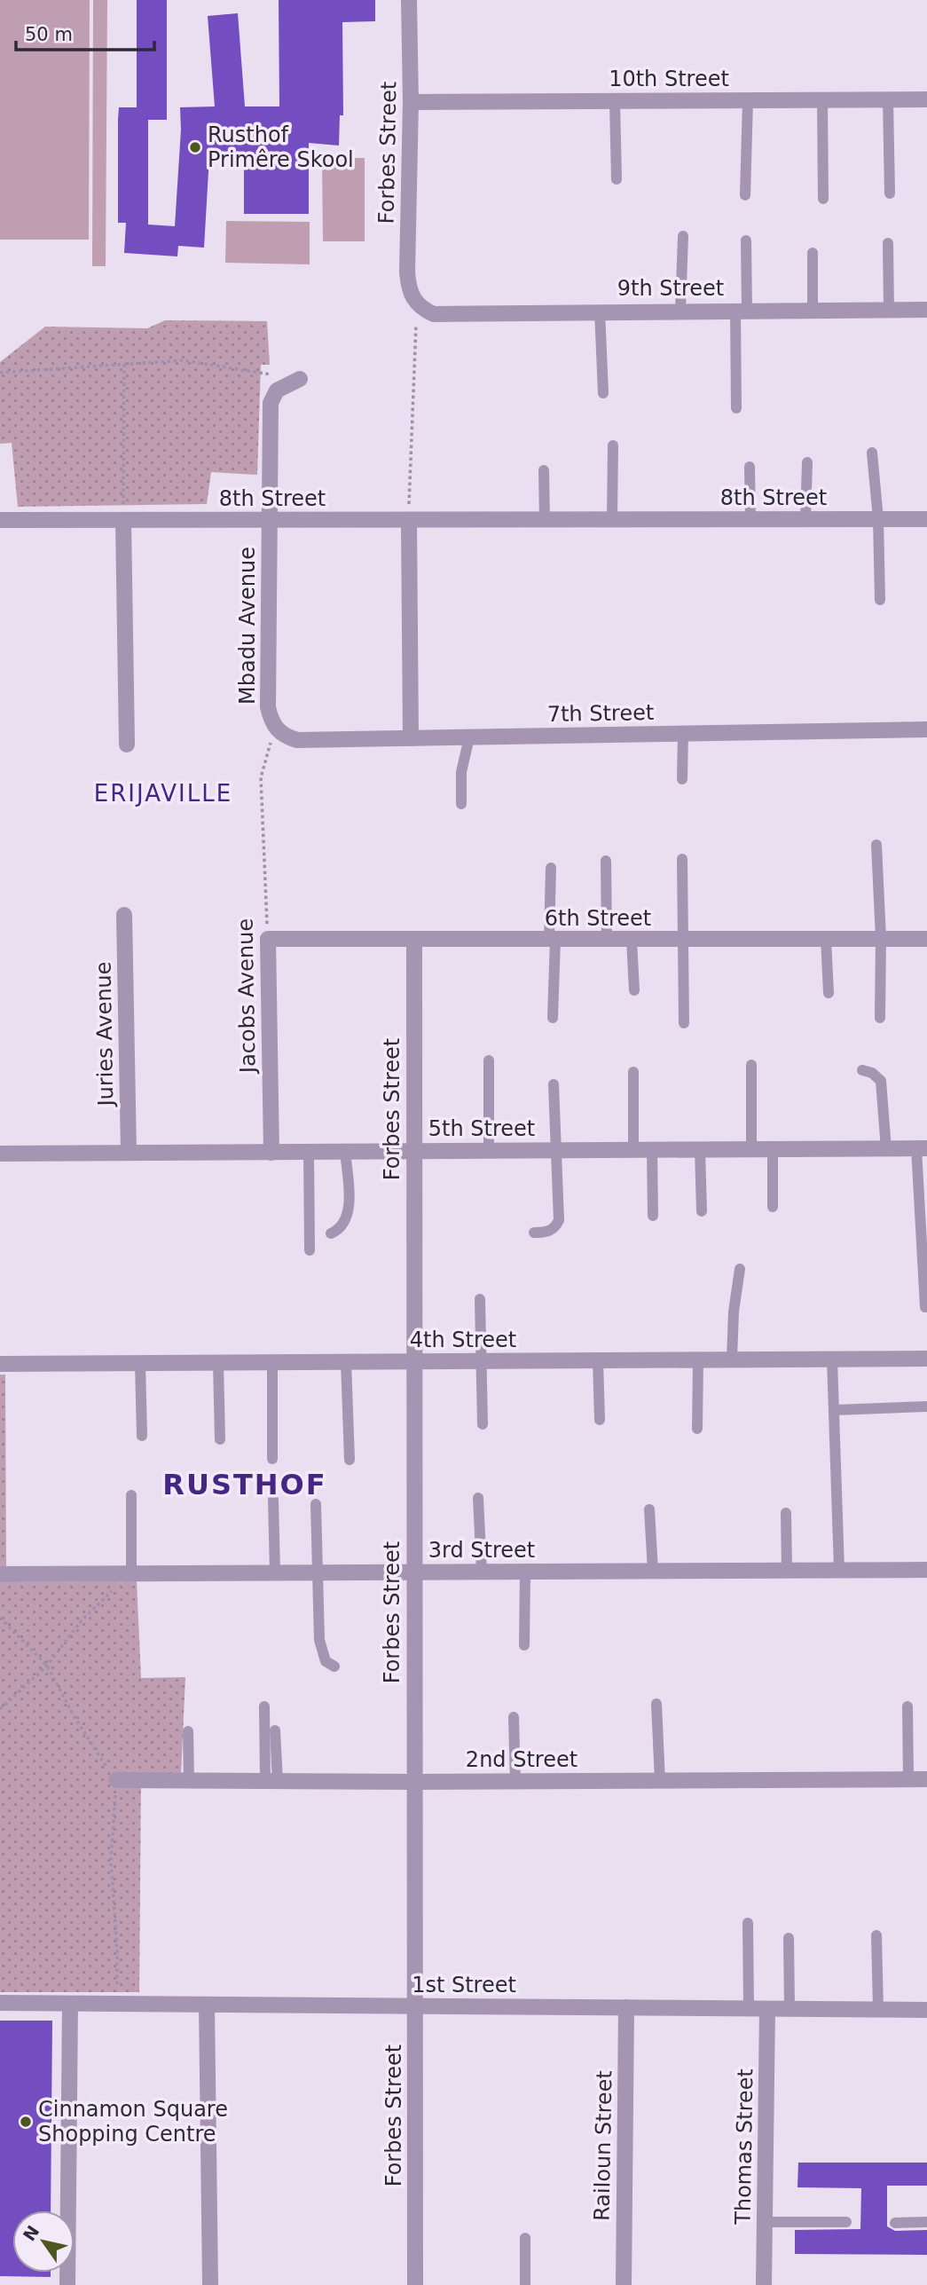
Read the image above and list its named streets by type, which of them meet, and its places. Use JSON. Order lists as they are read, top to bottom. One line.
{"streets":{"street":["10th Street","Forbes Street","9th Street","8th Street","Mbadu Avenue","7th Street","6th Street","Jacobs Avenue","Juries Avenue","5th Street","4th Street","3rd Street","2nd Street","1st Street","Railoun Street","Thomas Street"]},"crossings":[["10th Street","Forbes Street"],["Forbes Street","9th Street"],["Forbes Street","6th Street"],["Forbes Street","5th Street"],["Forbes Street","4th Street"],["Forbes Street","3rd Street"],["Forbes Street","2nd Street"],["Forbes Street","1st Street"],["8th Street","Mbadu Avenue"],["Mbadu Avenue","7th Street"],["Mbadu Avenue","Jacobs Avenue"],["7th Street","Jacobs Avenue"],["6th Street","Jacobs Avenue"],["Jacobs Avenue","5th Street"],["Juries Avenue","5th Street"],["1st Street","Railoun Street"],["1st Street","Thomas Street"]],"districts":["ERIJAVILLE","RUSTHOF"],"places":["Rusthof Primêre Skool","Cinnamon Square Shopping Centre"],"scale_bar":"50 m","north":"top left"}
